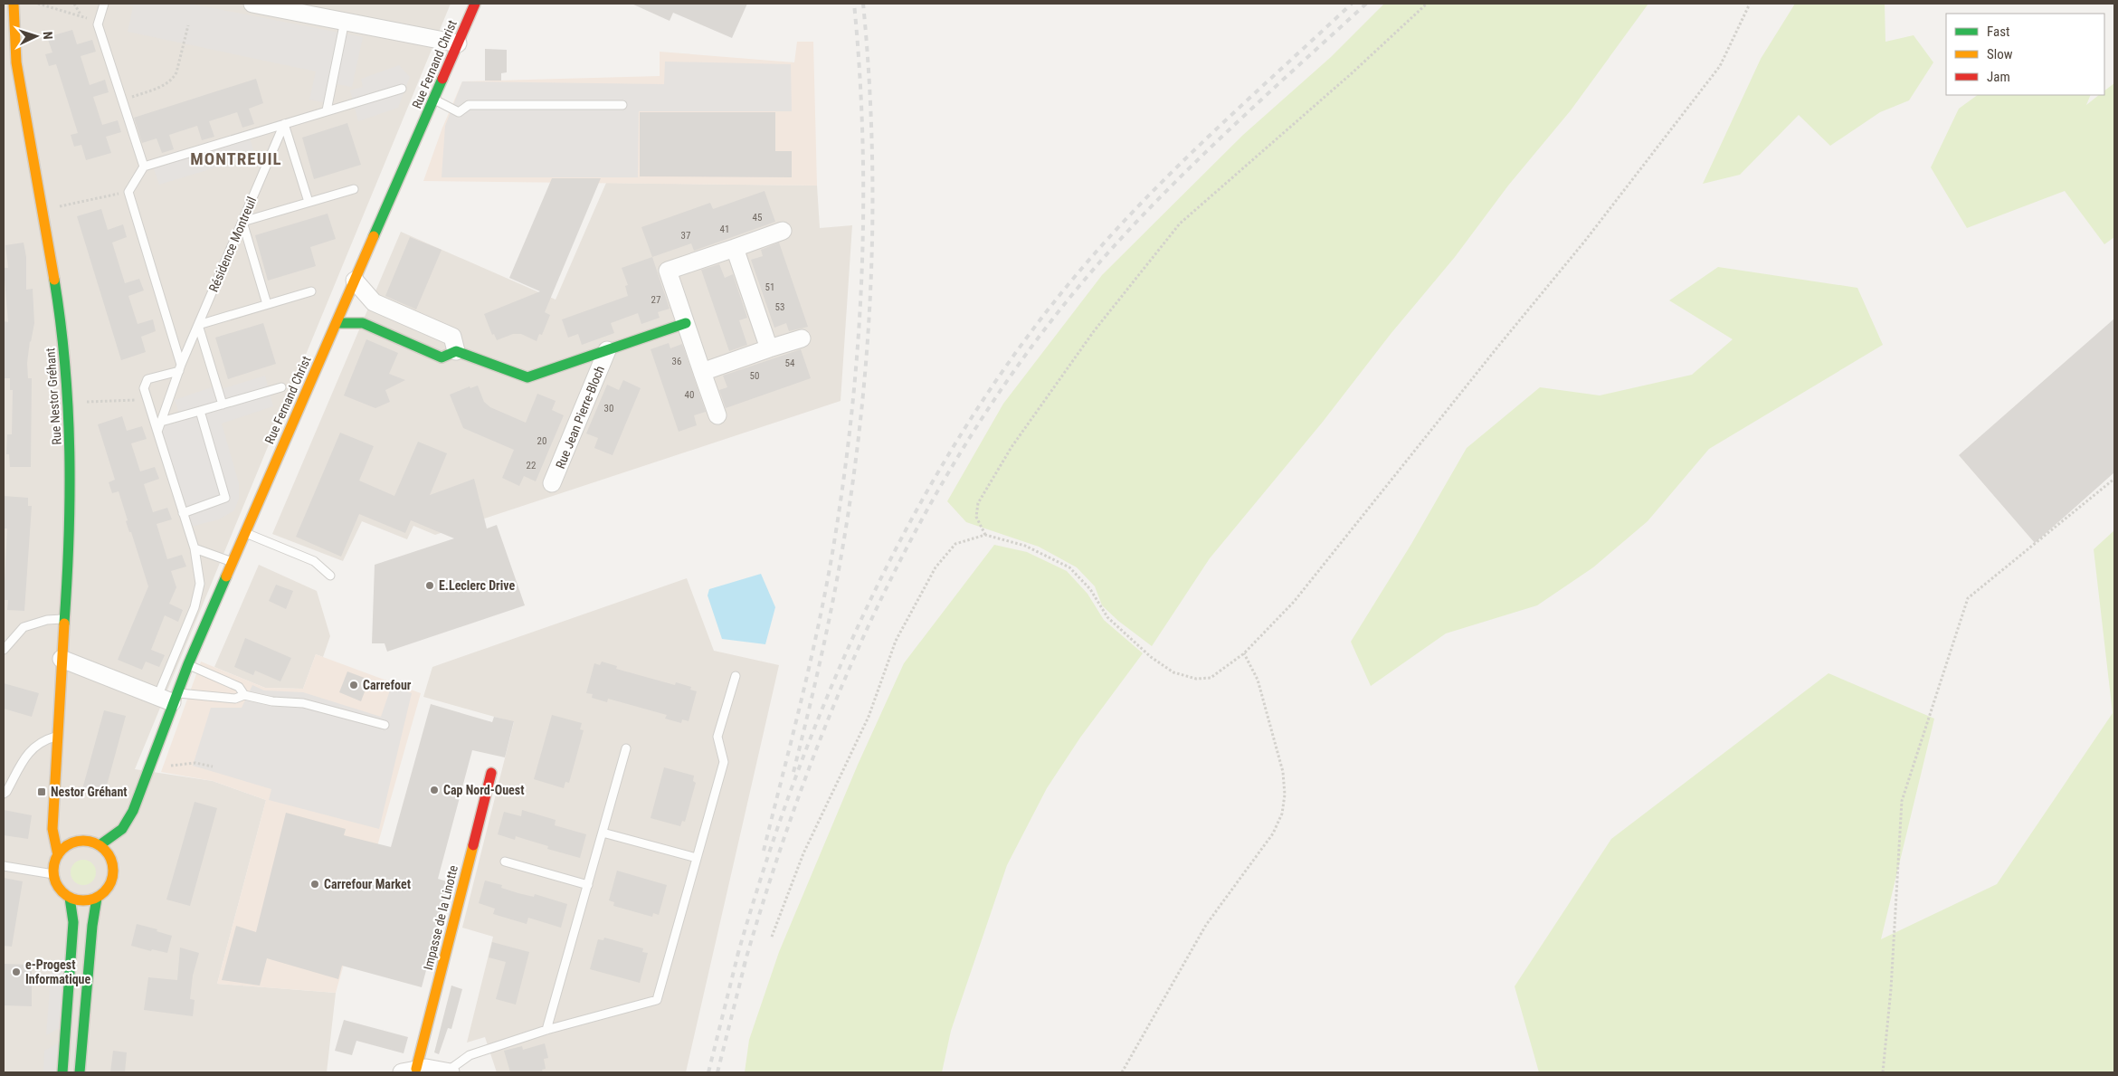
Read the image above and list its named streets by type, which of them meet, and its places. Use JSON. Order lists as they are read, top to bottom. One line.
{"streets":{"main road":["Rue Fernand Christ","Rue Nestor Gréhant","Rue Jean Pierre-Bloch","Impasse de la Linotte"],"lane":["Résidence Montreuil"]},"crossings":[["Rue Fernand Christ","Rue Nestor Gréhant"]],"districts":["MONTREUIL"],"places":{"other":["E.Leclerc Drive","Carrefour","Cap Nord-Ouest","Carrefour Market","e-Progest Informatique"],"transit":["Nestor Gréhant"]},"house_numbers":["45","41","37","51","27","53","36","54","50","40","30","20","22"],"legend":["Fast","Slow","Jam"],"north":"right"}
